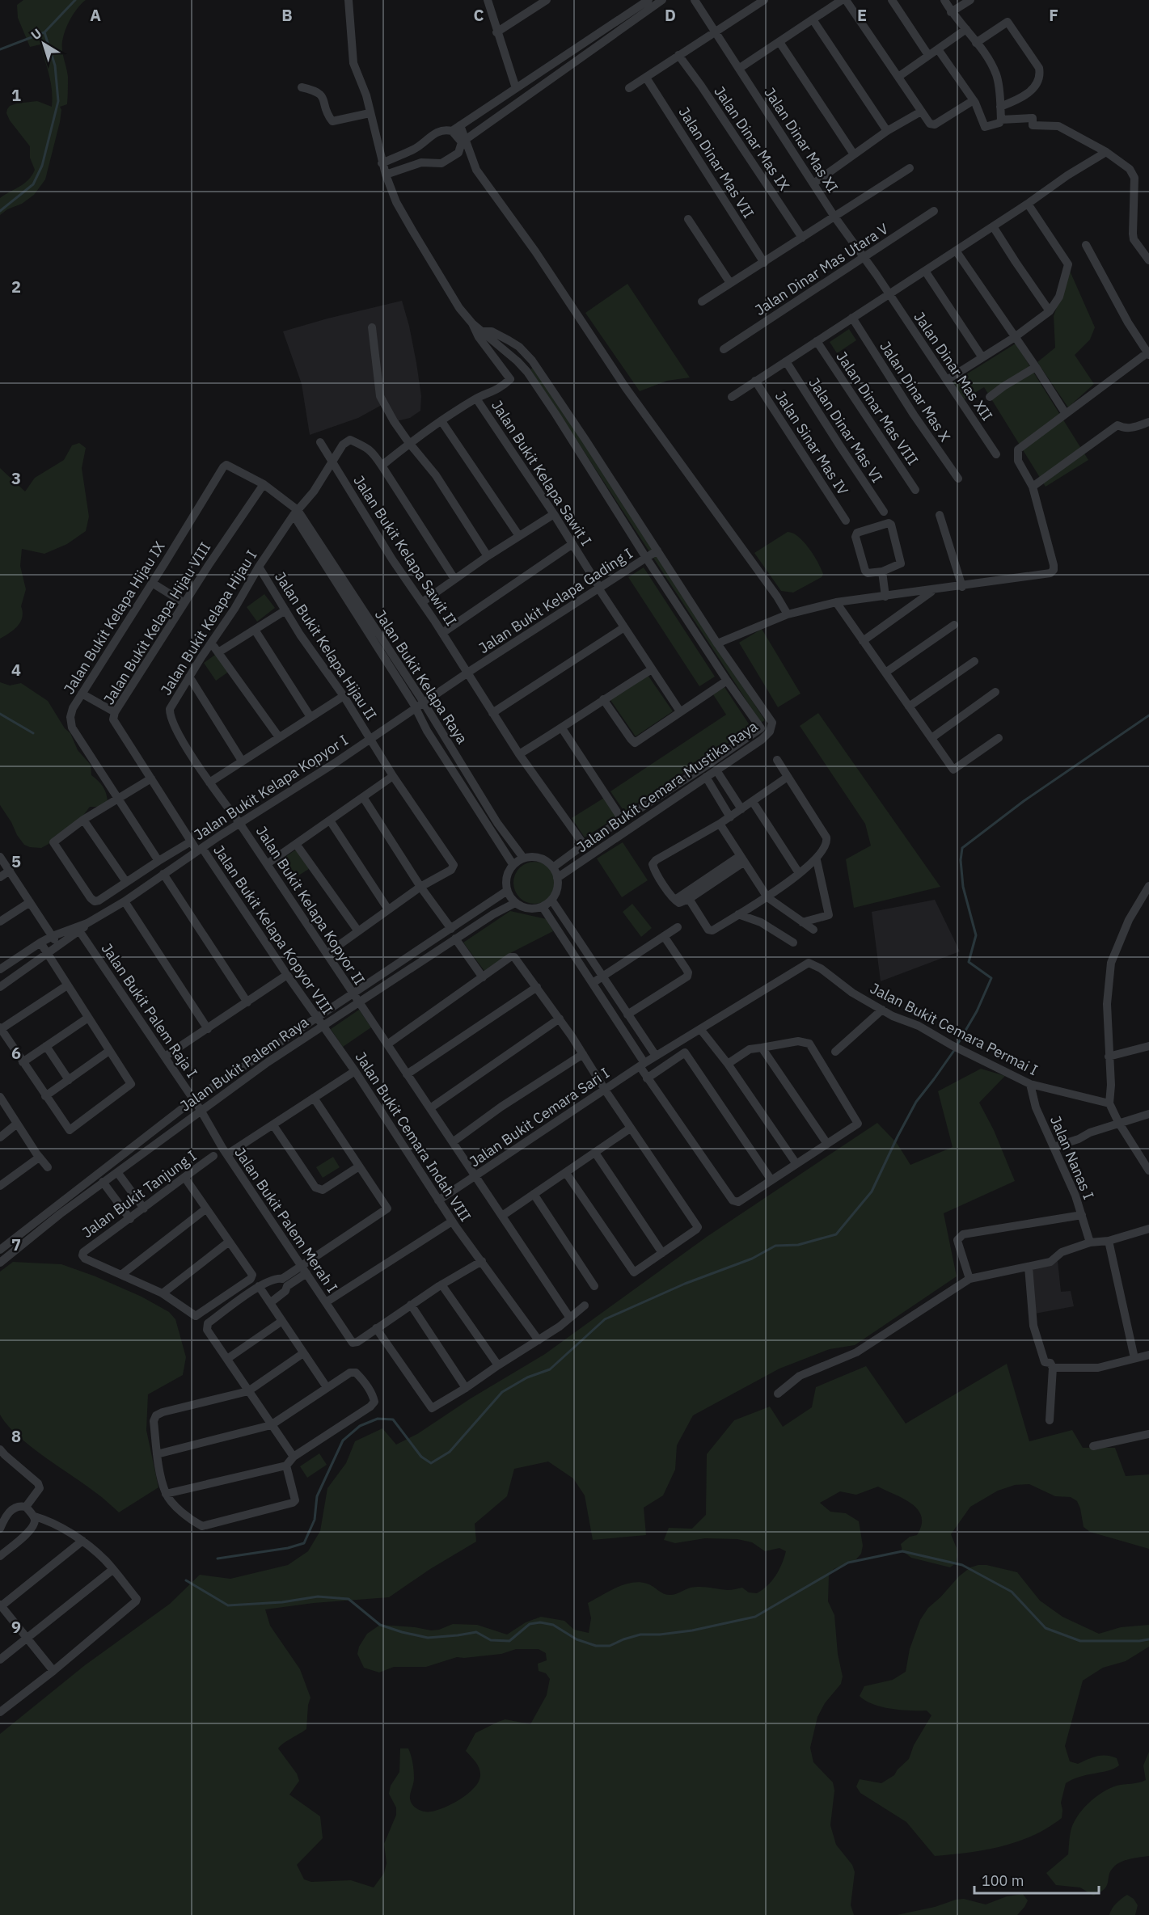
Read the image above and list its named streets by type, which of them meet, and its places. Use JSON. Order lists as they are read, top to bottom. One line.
{"streets":{"street":["Jalan Dinar Mas IX","Jalan Dinar Mas XI","Jalan Dinar Mas VII","Jalan Dinar Mas Utara V","Jalan Dinar Mas XII","Jalan Dinar Mas X","Jalan Dinar Mas VIII","Jalan Dinar Mas VI","Jalan Sinar Mas IV","Jalan Bukit Kelapa Sawit I","Jalan Bukit Kelapa Sawit II","Jalan Bukit Kelapa Gading I","Jalan Bukit Kelapa Hijau IX","Jalan Bukit Kelapa Hijau I","Jalan Bukit Kelapa Hijau VIII","Jalan Bukit Kelapa Hijau II","Jalan Bukit Kelapa Raya","Jalan Bukit Cemara Mustika Raya","Jalan Bukit Kelapa Kopyor I","Jalan Bukit Kelapa Kopyor II","Jalan Bukit Kelapa Kopyor VIII","Jalan Bukit Palem Raja I","Jalan Bukit Cemara Permai I","Jalan Bukit Palem Raya","Jalan Bukit Cemara Sari I","Jalan Bukit Cemara Indah VIII","Jalan Nanas I","Jalan Bukit Tanjung I","Jalan Bukit Palem Merah I"]},"crossings":[["Jalan Dinar Mas XI","Jalan Dinar Mas Utara V"],["Jalan Dinar Mas XI","Jalan Dinar Mas XII"],["Jalan Bukit Kelapa Sawit I","Jalan Bukit Kelapa Gading I"],["Jalan Bukit Kelapa Sawit II","Jalan Bukit Kelapa Gading I"],["Jalan Bukit Kelapa Sawit II","Jalan Bukit Kelapa Hijau I"],["Jalan Bukit Kelapa Sawit II","Jalan Bukit Cemara Mustika Raya"],["Jalan Bukit Kelapa Sawit II","Jalan Bukit Kelapa Kopyor I"],["Jalan Bukit Kelapa Gading I","Jalan Bukit Kelapa Kopyor I"],["Jalan Bukit Kelapa Hijau IX","Jalan Bukit Kelapa Hijau VIII"],["Jalan Bukit Kelapa Hijau I","Jalan Bukit Kelapa Hijau II"],["Jalan Bukit Kelapa Hijau I","Jalan Bukit Kelapa Raya"],["Jalan Bukit Kelapa Hijau I","Jalan Bukit Kelapa Kopyor I"],["Jalan Bukit Kelapa Hijau I","Jalan Bukit Kelapa Kopyor II"],["Jalan Bukit Kelapa Hijau VIII","Jalan Bukit Kelapa Kopyor I"],["Jalan Bukit Kelapa Hijau VIII","Jalan Bukit Kelapa Kopyor VIII"],["Jalan Bukit Kelapa Hijau II","Jalan Bukit Kelapa Kopyor I"],["Jalan Bukit Kelapa Raya","Jalan Bukit Cemara Mustika Raya"],["Jalan Bukit Kelapa Raya","Jalan Bukit Kelapa Kopyor I"],["Jalan Bukit Kelapa Raya","Jalan Bukit Palem Raya"],["Jalan Bukit Cemara Mustika Raya","Jalan Bukit Palem Raya"],["Jalan Bukit Kelapa Kopyor I","Jalan Bukit Kelapa Kopyor II"],["Jalan Bukit Kelapa Kopyor I","Jalan Bukit Kelapa Kopyor VIII"],["Jalan Bukit Kelapa Kopyor I","Jalan Bukit Palem Raja I"],["Jalan Bukit Kelapa Kopyor II","Jalan Bukit Palem Raya"],["Jalan Bukit Kelapa Kopyor II","Jalan Bukit Cemara Sari I"],["Jalan Bukit Kelapa Kopyor VIII","Jalan Bukit Palem Raya"],["Jalan Bukit Kelapa Kopyor VIII","Jalan Bukit Cemara Indah VIII"],["Jalan Bukit Palem Raja I","Jalan Bukit Palem Raya"],["Jalan Bukit Palem Raja I","Jalan Bukit Palem Merah I"],["Jalan Bukit Cemara Permai I","Jalan Bukit Cemara Sari I"],["Jalan Bukit Cemara Permai I","Jalan Nanas I"],["Jalan Bukit Palem Raya","Jalan Bukit Cemara Indah VIII"],["Jalan Bukit Palem Raya","Jalan Bukit Palem Merah I"],["Jalan Bukit Cemara Sari I","Jalan Bukit Cemara Indah VIII"]],"scale_bar":"100 m","north":"top left","grid":{"columns":["A","B","C","D","E","F"],"rows":["1","2","3","4","5","6","7","8","9"]}}
